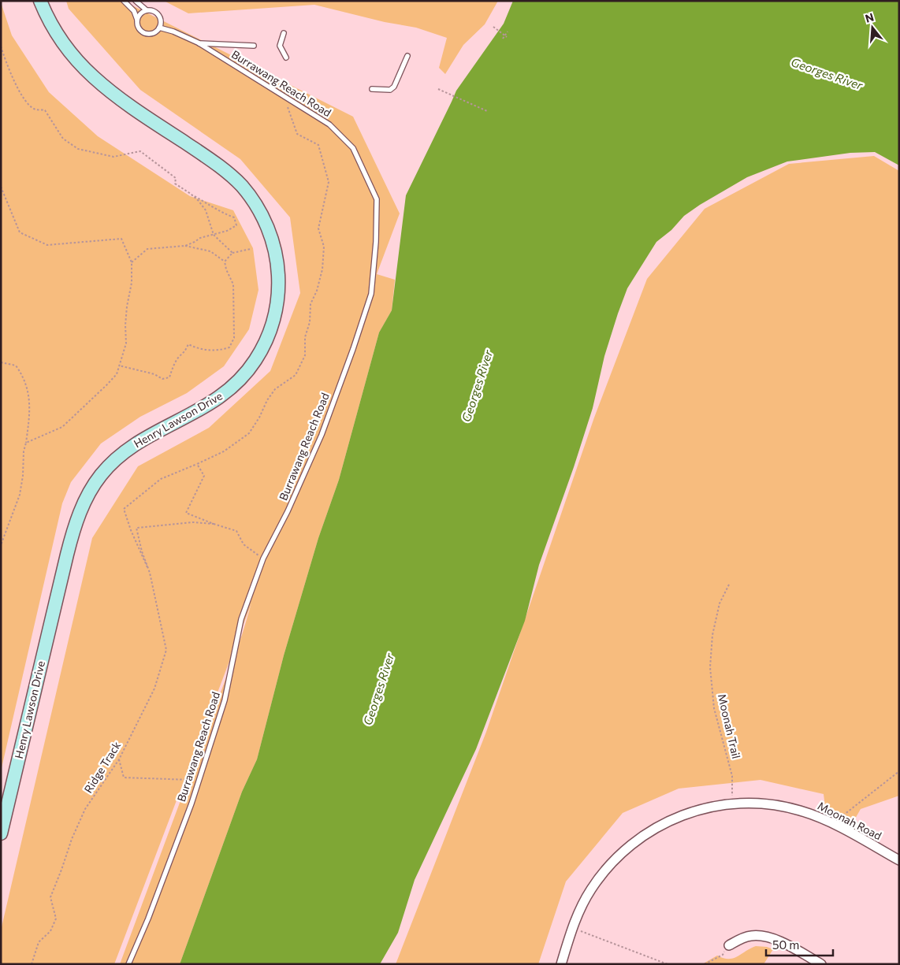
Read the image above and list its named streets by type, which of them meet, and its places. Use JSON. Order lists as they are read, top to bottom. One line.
{"streets":{"main road":["Henry Lawson Drive"],"street":["Moonah Road"],"lane":["Burrawang Reach Road"],"path":["Moonah Trail","Ridge Track"]},"crossings":[["Burrawang Reach Road","Ridge Track"],["Moonah Trail","Moonah Road"]],"water":["Georges River"],"scale_bar":"50 m","north":"top"}
